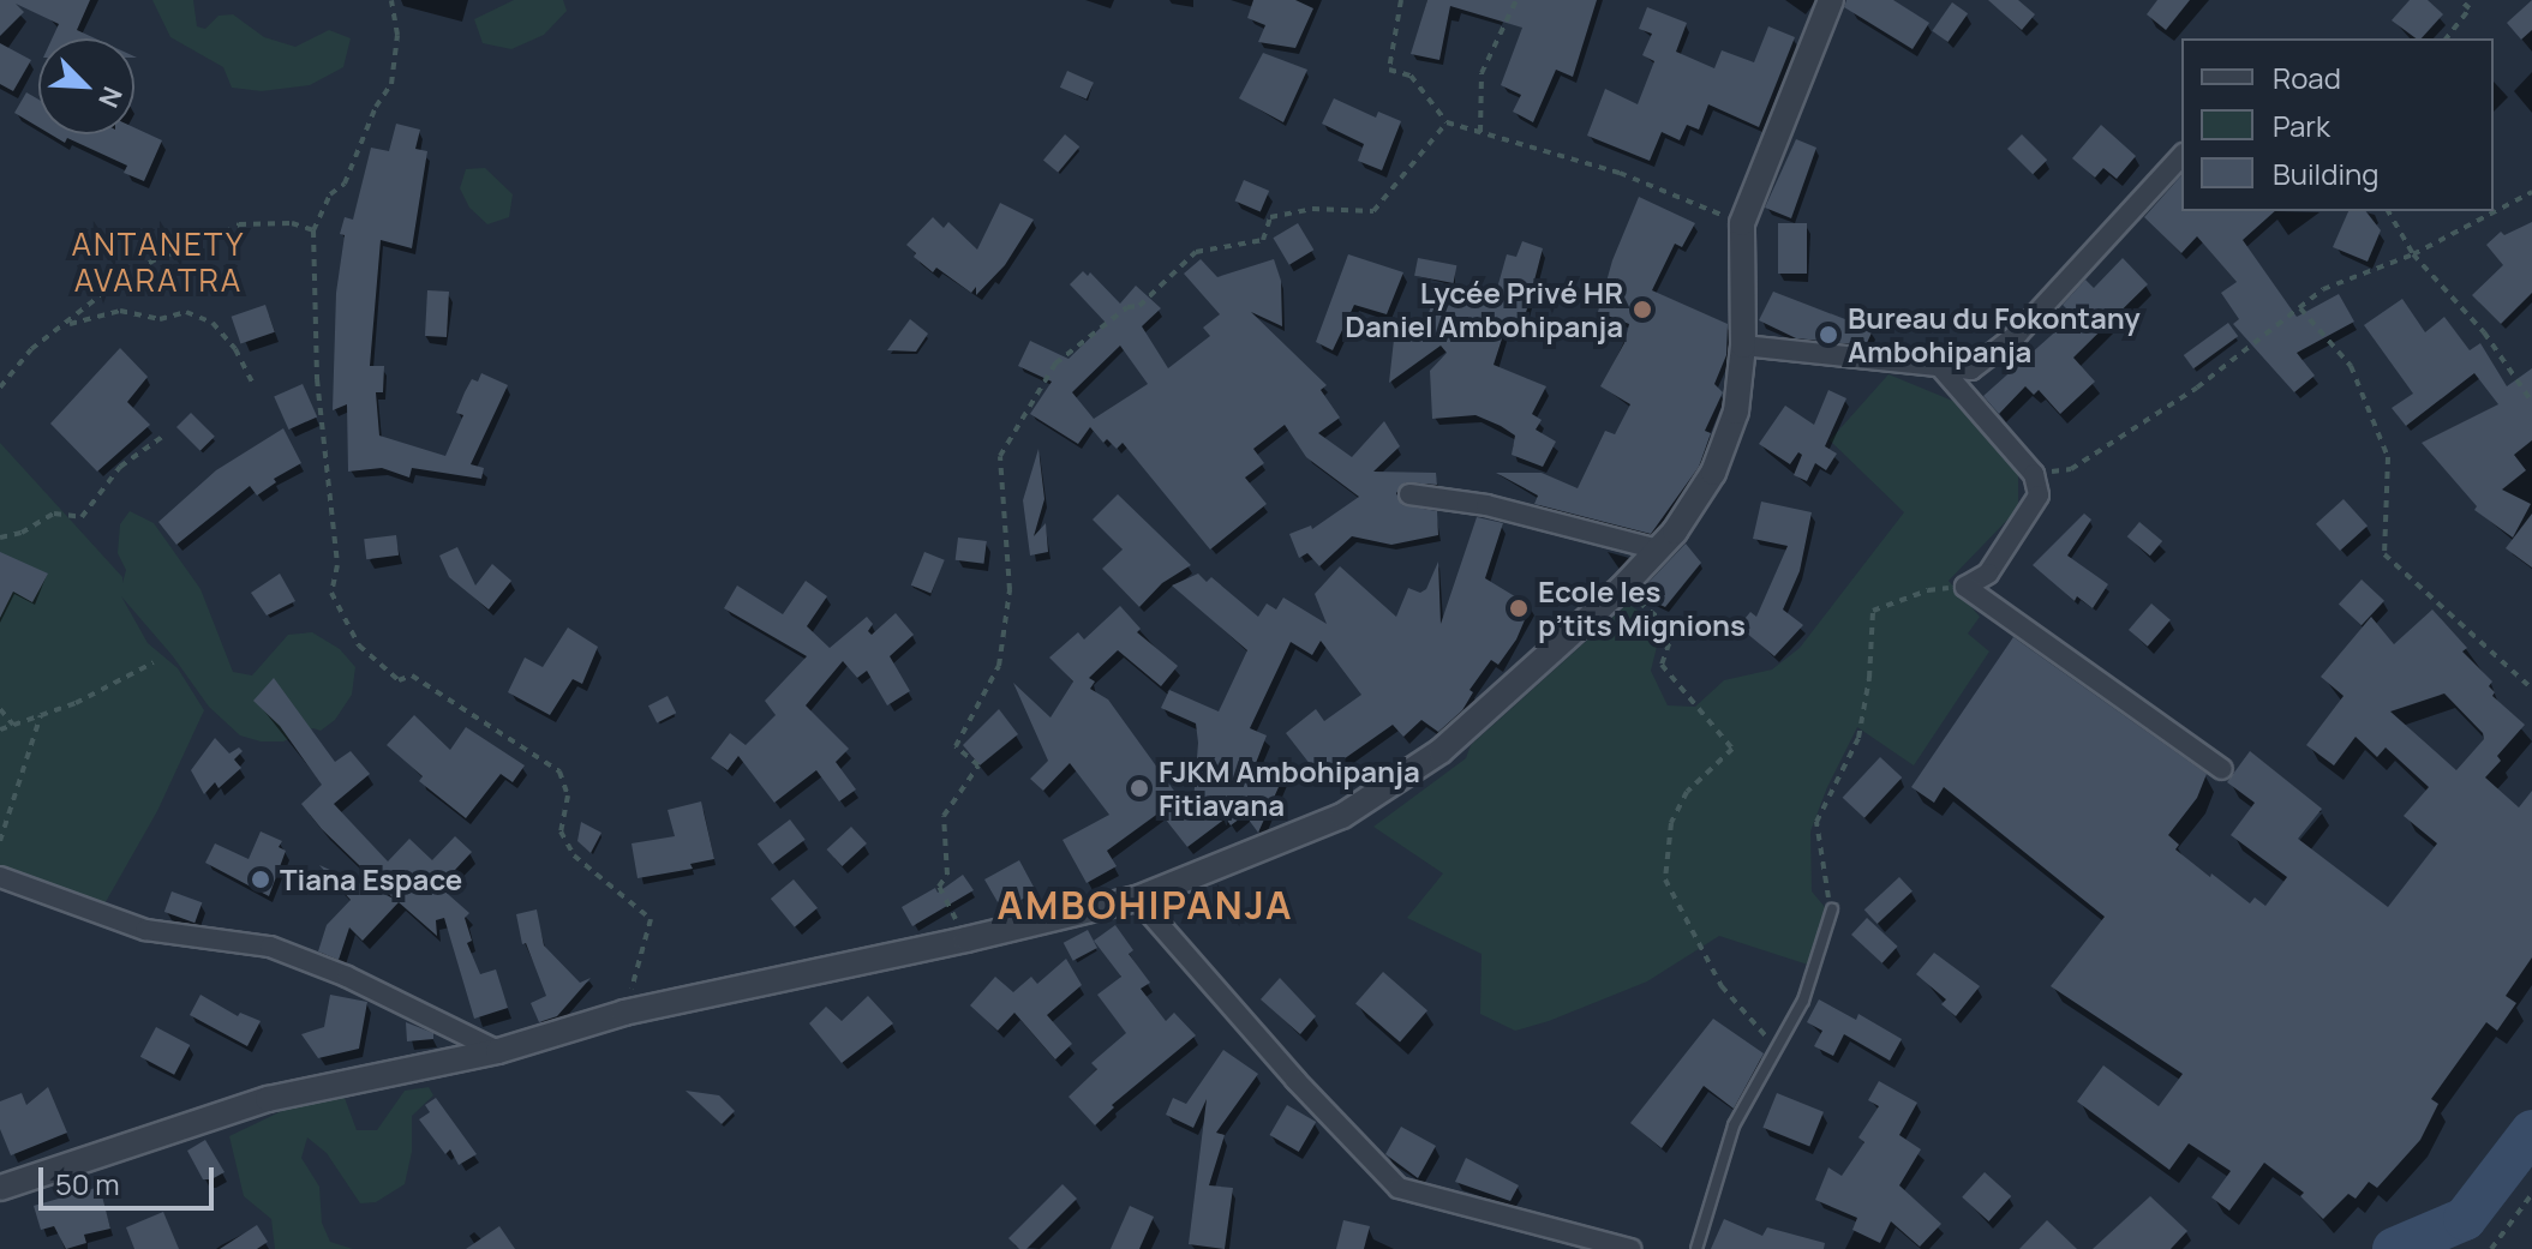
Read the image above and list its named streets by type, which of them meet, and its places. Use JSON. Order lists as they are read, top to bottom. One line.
{"districts":["ANTANETY AVARATRA","AMBOHIPANJA"],"places":["Lycée Privé HR Daniel Ambohipanja","Bureau du Fokontany Ambohipanja","Ecole les p’tits Mignions","FJKM Ambohipanja Fitiavana","Tiana Espace"],"legend":["Road","Park","Building"],"scale_bar":"50 m","north":"bottom right"}
